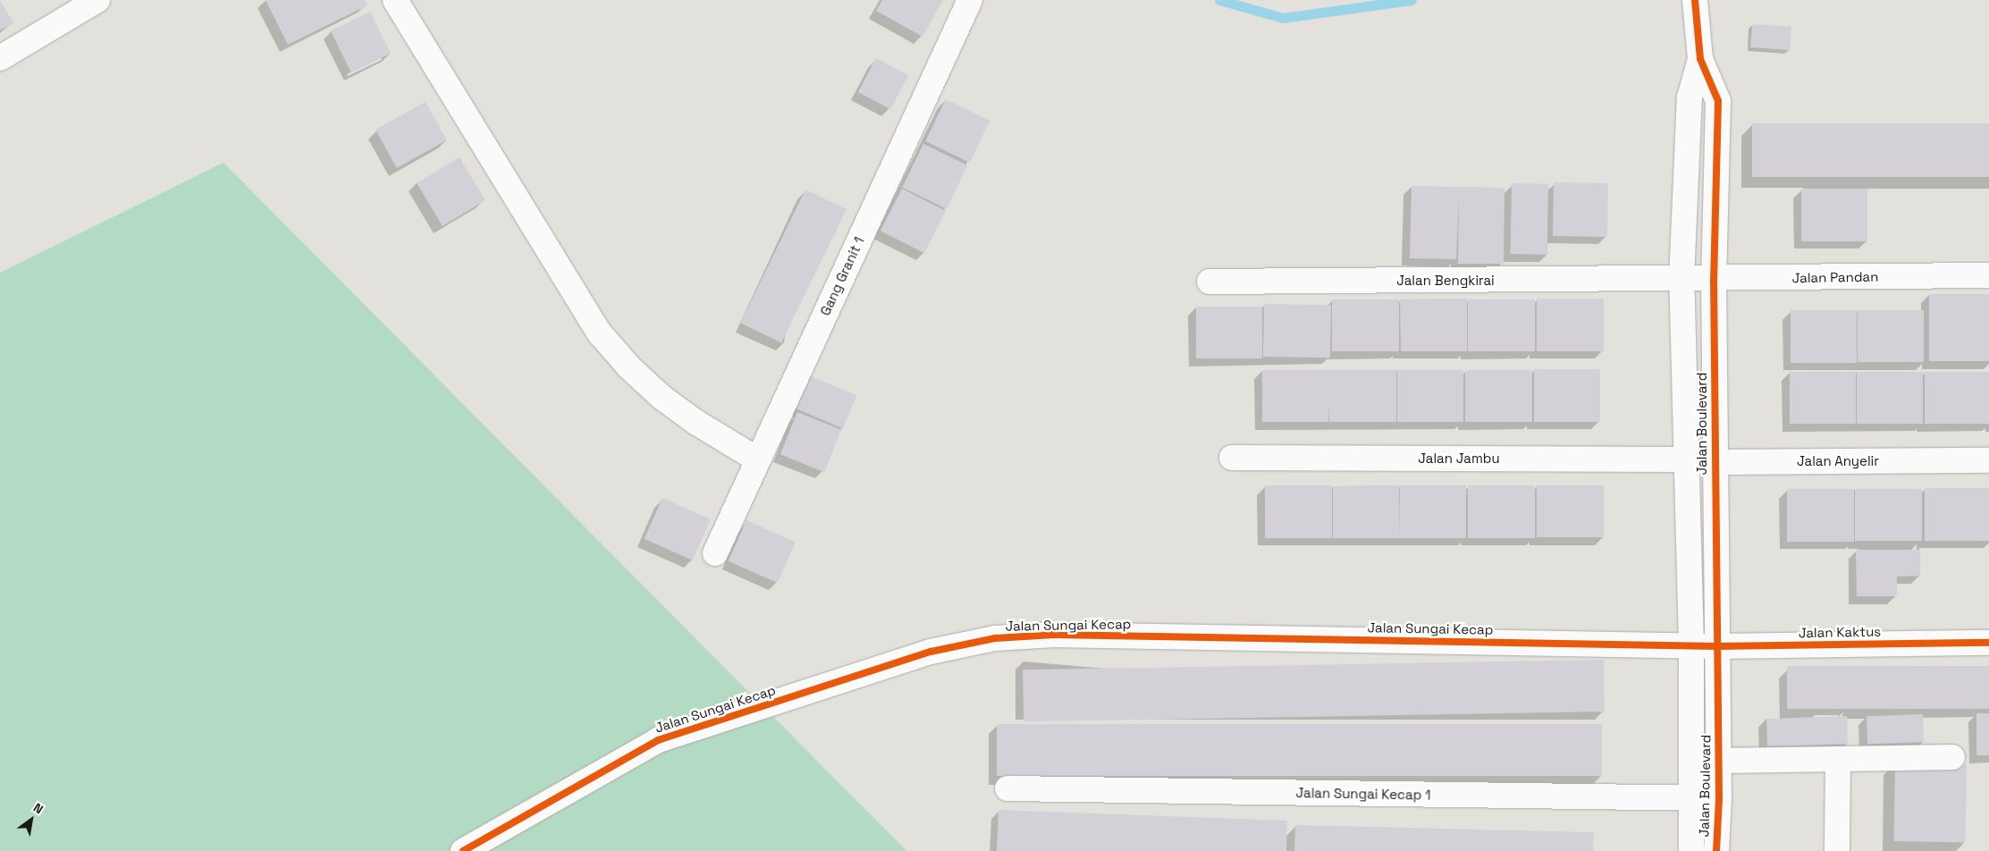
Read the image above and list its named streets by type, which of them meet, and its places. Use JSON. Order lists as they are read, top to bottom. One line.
{"streets":{"street":["Gang Granit 1","Jalan Pandan","Jalan Bengkirai","Jalan Boulevard","Jalan Jambu","Jalan Anyelir","Jalan Sungai Kecap","Jalan Kaktus","Jalan Sungai Kecap 1"]},"crossings":[["Jalan Pandan","Jalan Bengkirai"],["Jalan Pandan","Jalan Boulevard"],["Jalan Bengkirai","Jalan Boulevard"],["Jalan Boulevard","Jalan Jambu"],["Jalan Boulevard","Jalan Anyelir"],["Jalan Boulevard","Jalan Sungai Kecap"],["Jalan Boulevard","Jalan Kaktus"],["Jalan Boulevard","Jalan Sungai Kecap 1"],["Jalan Jambu","Jalan Anyelir"],["Jalan Sungai Kecap","Jalan Kaktus"]],"north":"top right"}
